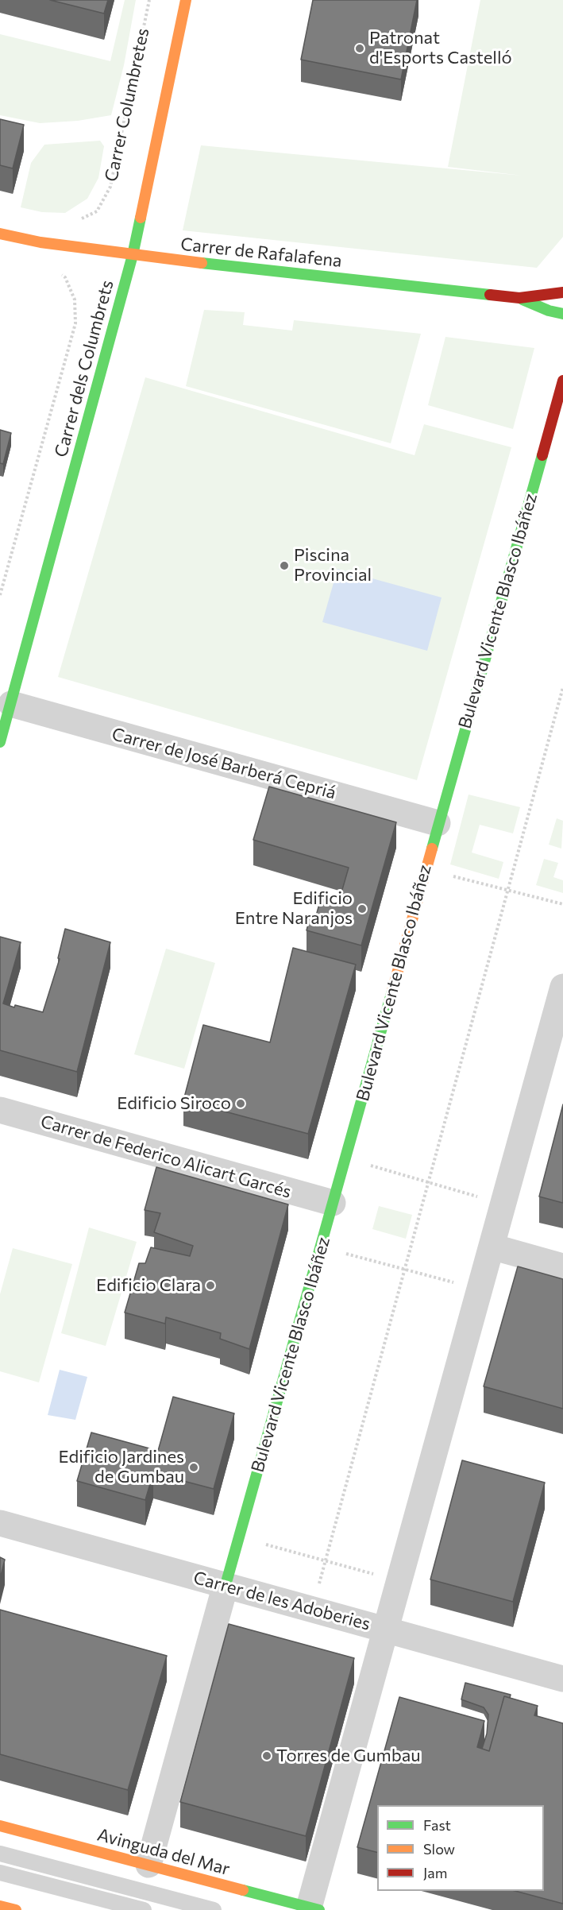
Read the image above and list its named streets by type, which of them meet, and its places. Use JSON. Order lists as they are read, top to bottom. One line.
{"streets":{"street":["Carrer de Rafalafena","Carrer dels Columbrets","Bulevard Vicente Blasco Ibáñez","Carrer de José Barberá Cepriá","Carrer de Federico Alicart Garcés","Carrer de les Adoberies","Avinguda del Mar"],"path":["Carrer Columbretes"]},"crossings":[["Carrer de Rafalafena","Carrer dels Columbrets"],["Carrer dels Columbrets","Carrer de José Barberá Cepriá"],["Bulevard Vicente Blasco Ibáñez","Carrer de José Barberá Cepriá"],["Bulevard Vicente Blasco Ibáñez","Carrer de Federico Alicart Garcés"],["Bulevard Vicente Blasco Ibáñez","Carrer de les Adoberies"]],"places":["Patronat d'Esports Castelló","Piscina Provincial","Edificio Entre Naranjos","Edificio Siroco","Edificio Clara","Edificio Jardines de Gumbau","Torres de Gumbau"],"legend":["Fast","Slow","Jam"]}
